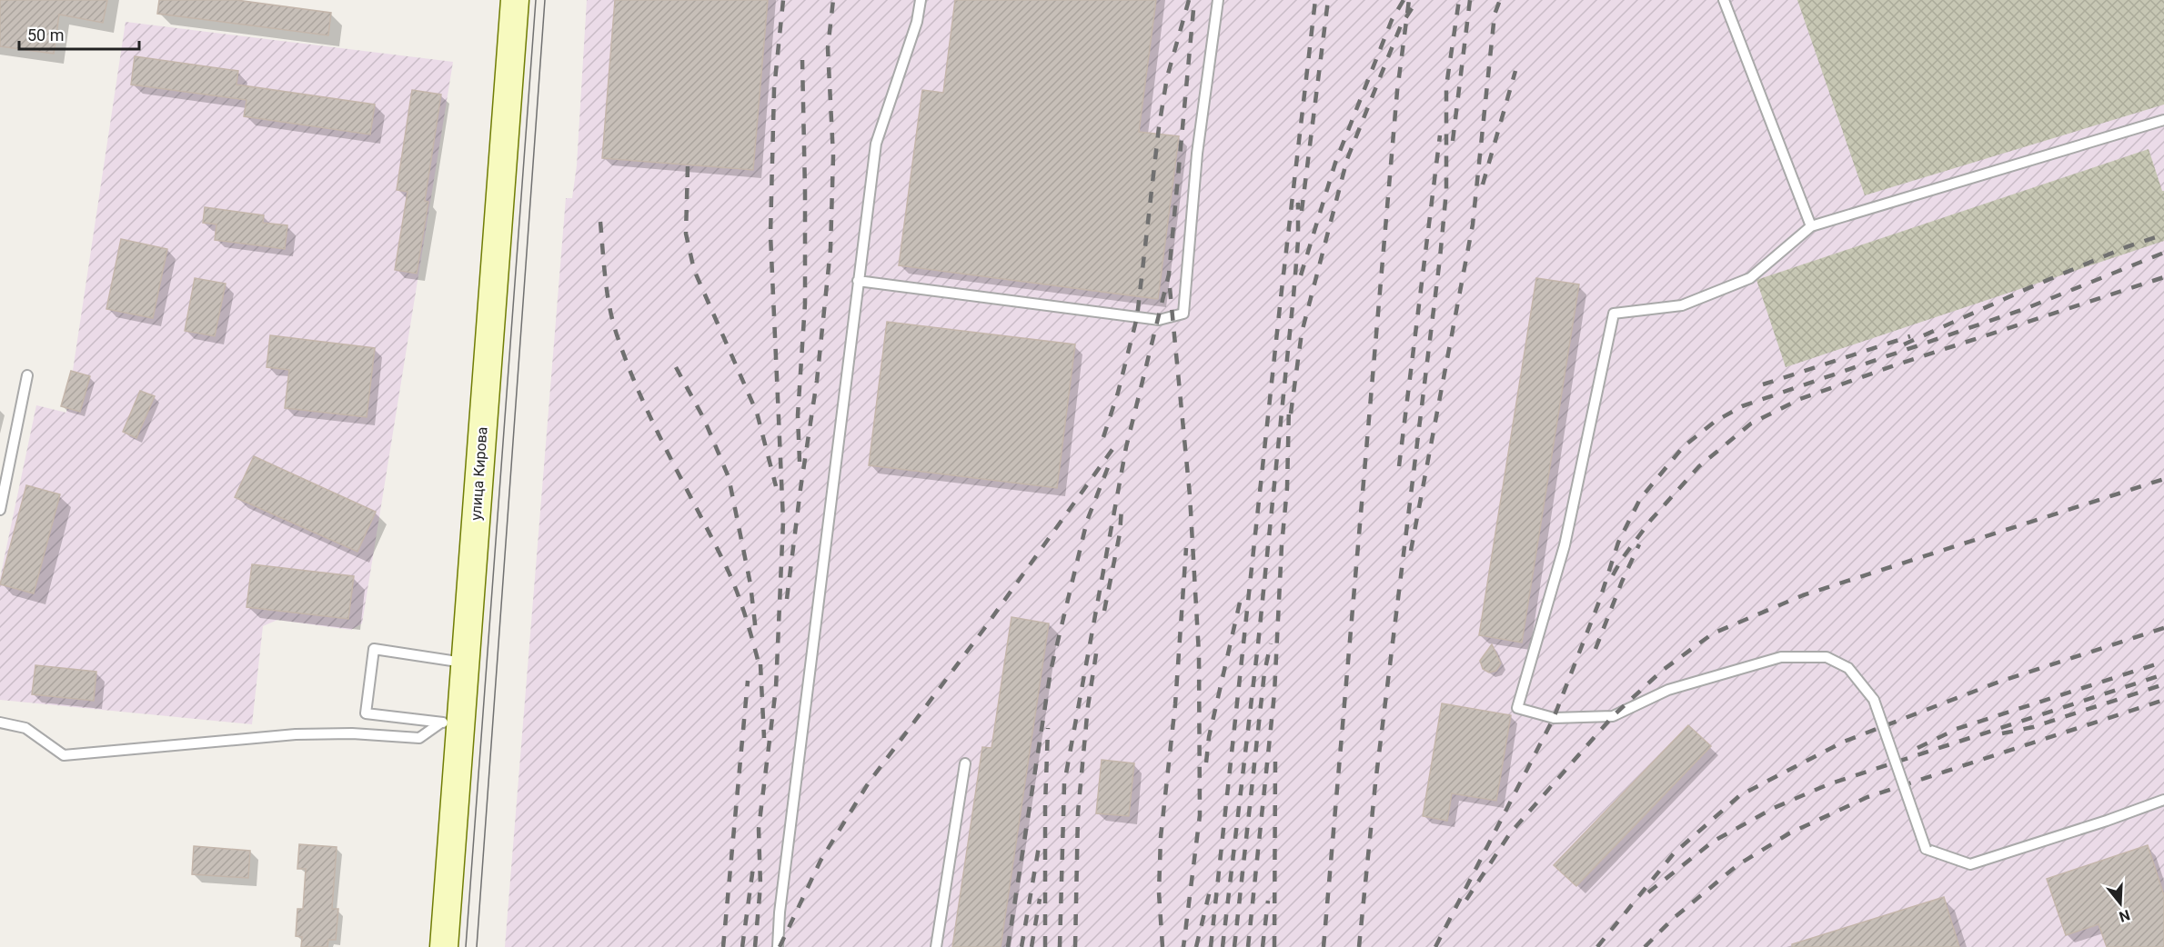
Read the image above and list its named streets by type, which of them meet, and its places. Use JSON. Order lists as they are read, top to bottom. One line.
{"streets":{"main road":["улица Кирова"]},"scale_bar":"50 m","north":"bottom"}
